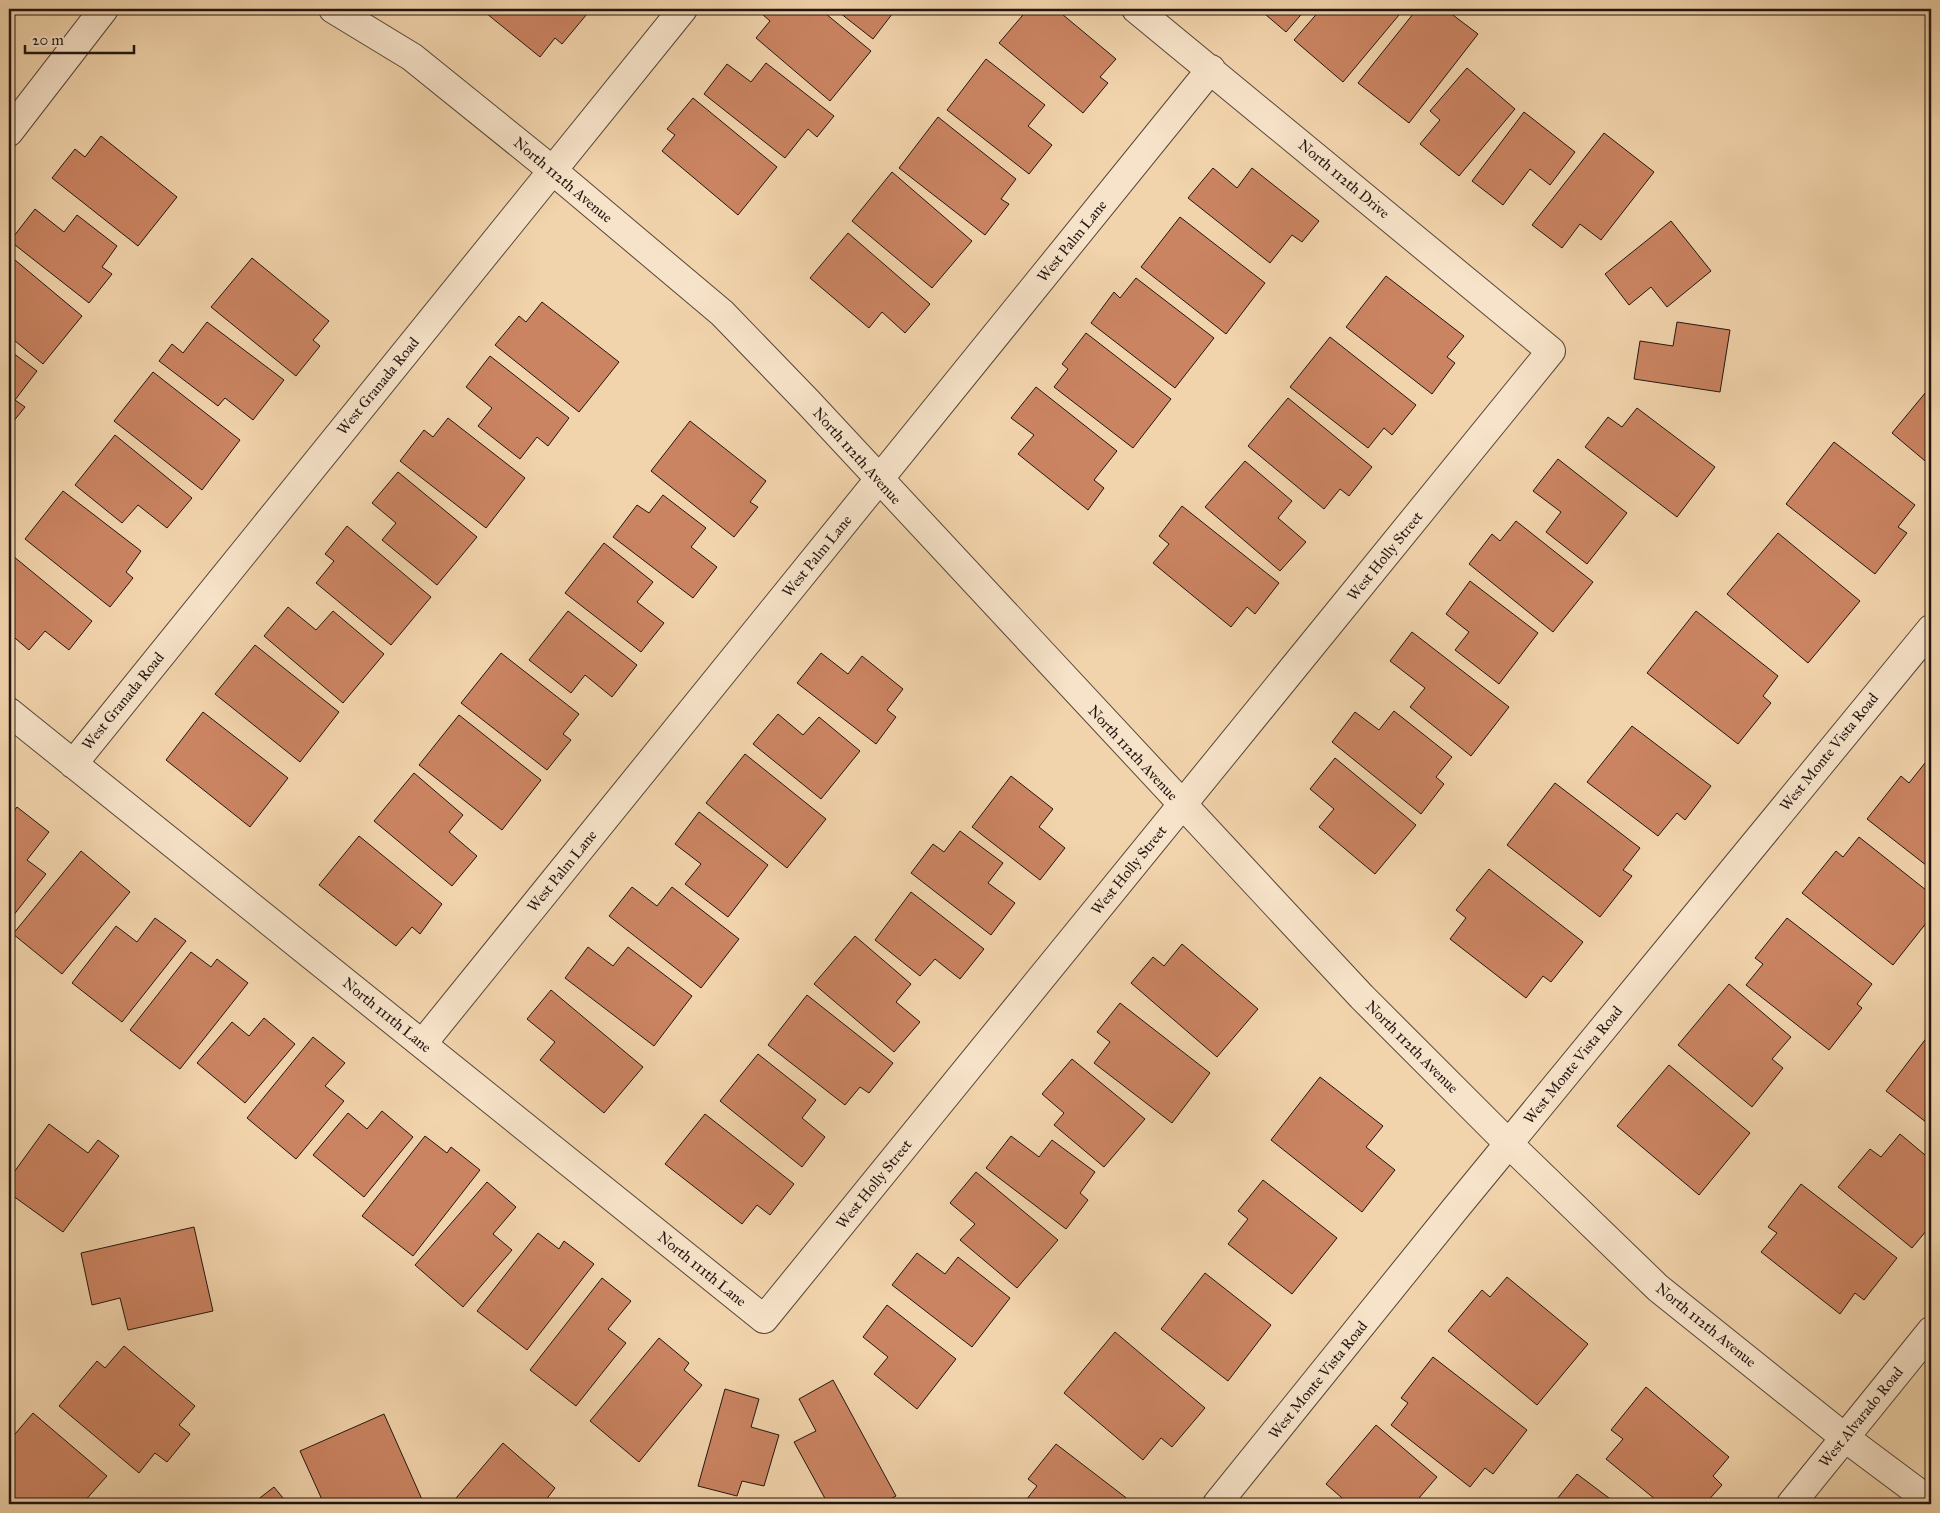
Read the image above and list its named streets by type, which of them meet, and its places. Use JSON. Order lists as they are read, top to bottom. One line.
{"streets":{"street":["North 112th Drive","North 112th Avenue","West Palm Lane","West Granada Road","West Holly Street","West Monte Vista Road","North 111th Lane","West Alvarado Road"]},"crossings":[["North 112th Drive","West Palm Lane"],["North 112th Drive","West Holly Street"],["North 112th Avenue","West Palm Lane"],["North 112th Avenue","West Granada Road"],["North 112th Avenue","West Holly Street"],["North 112th Avenue","West Monte Vista Road"],["North 112th Avenue","West Alvarado Road"],["West Palm Lane","North 111th Lane"],["West Granada Road","North 111th Lane"],["West Holly Street","North 111th Lane"]],"scale_bar":"20 m"}
